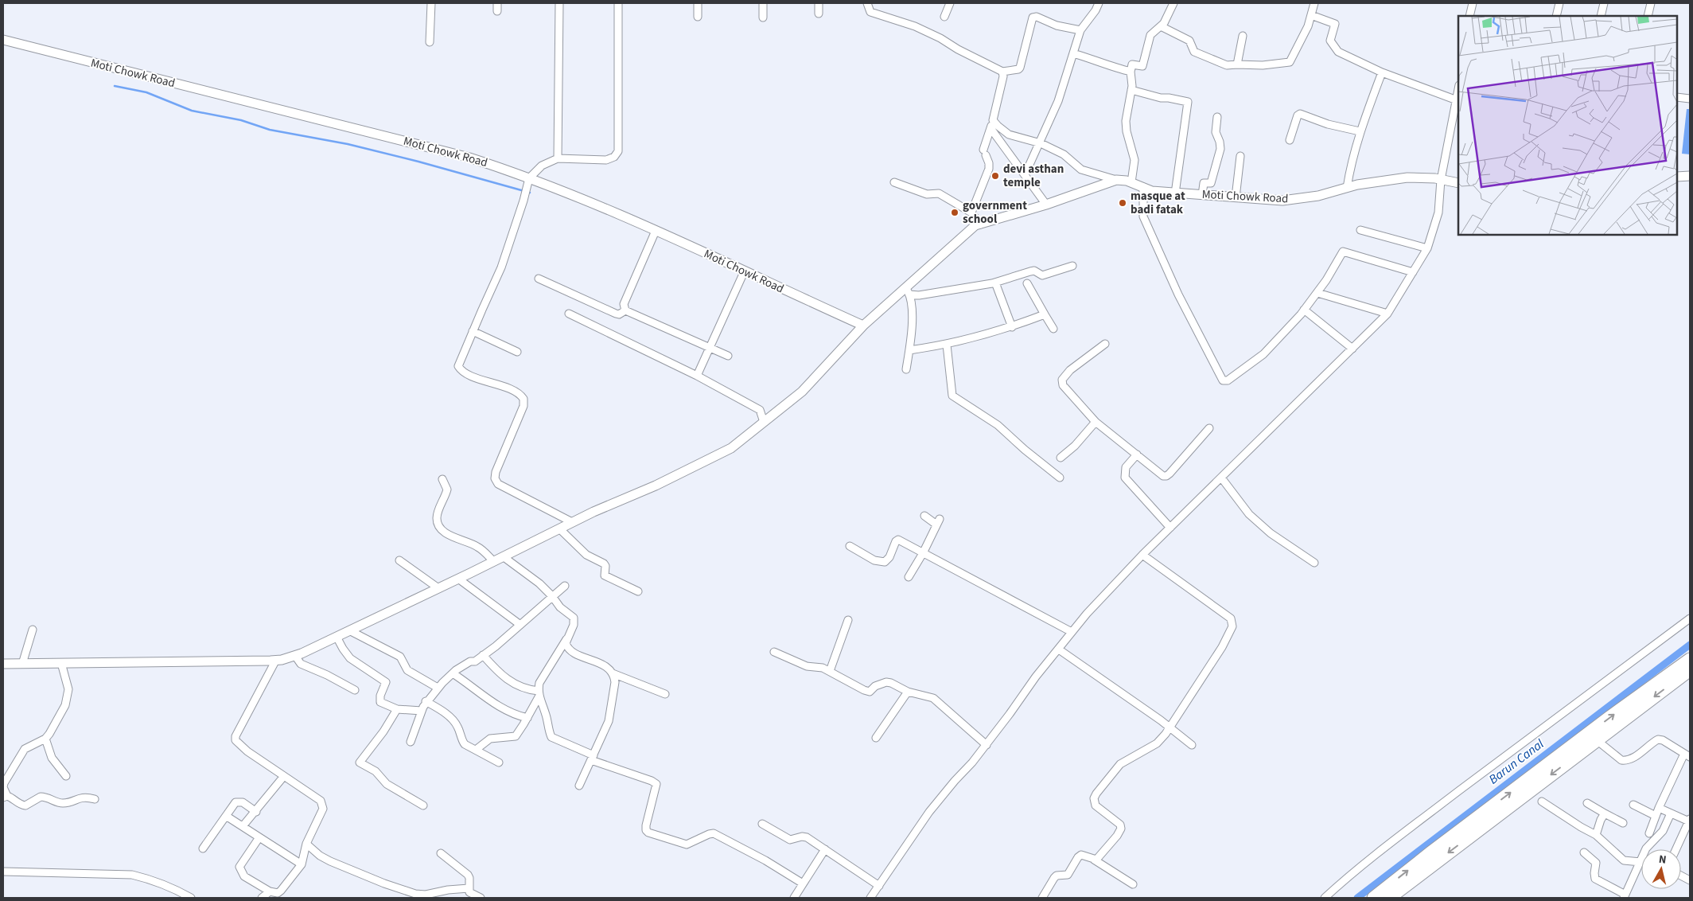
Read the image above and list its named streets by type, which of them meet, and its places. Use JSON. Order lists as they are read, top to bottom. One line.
{"streets":{"street":["Moti Chowk Road"]},"water":["Barun Canal"],"places":["devi asthan temple","masque at badi fatak","government school"],"north":"top"}
